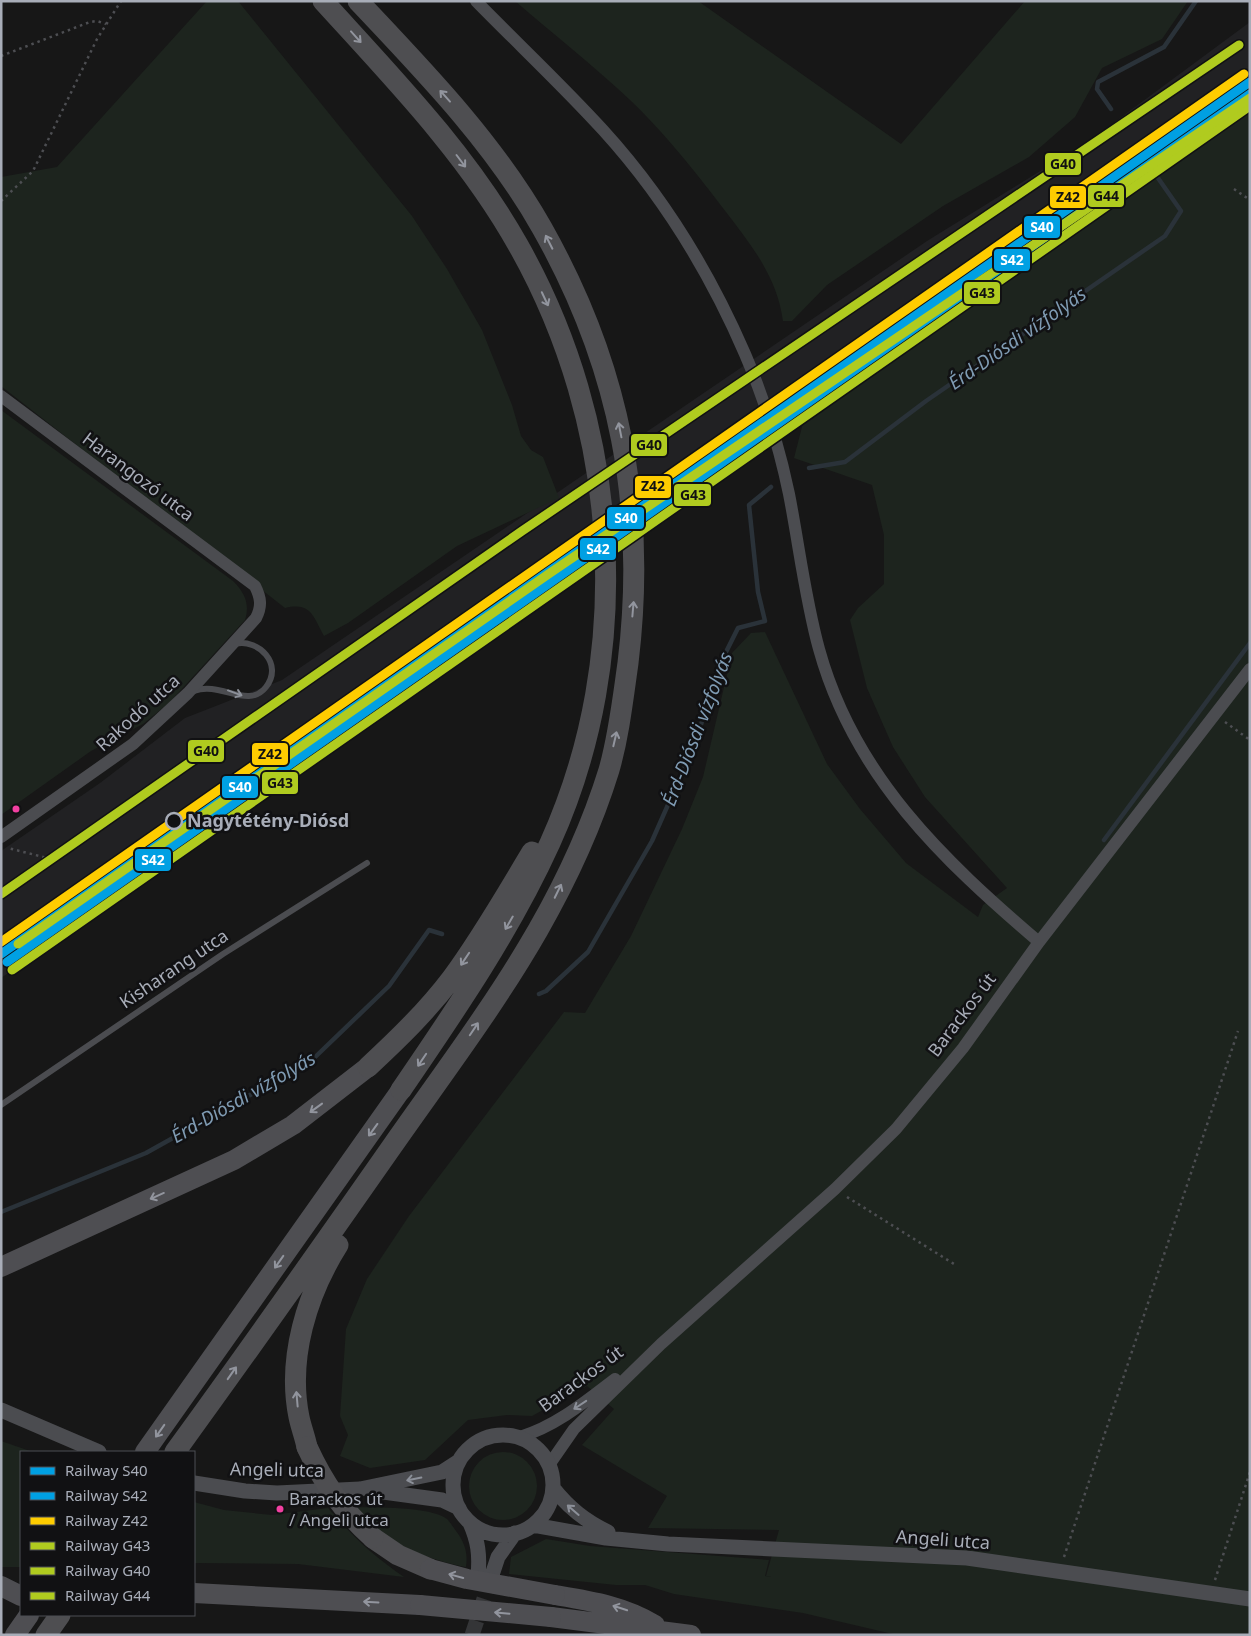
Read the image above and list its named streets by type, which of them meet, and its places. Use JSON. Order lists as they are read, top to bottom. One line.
{"streets":{"street":["Harangozó utca","Rakodó utca","Barackos út","Angeli utca"],"lane":["Kisharang utca"]},"crossings":[["Harangozó utca","Rakodó utca"],["Barackos út","Angeli utca"]],"water":["Érd-Diósdi vízfolyás"],"places":["Nagytétény-Diósd","Barackos út / Angeli utca"],"lines":["rail line G40","rail line Z42","rail line S40","rail line S42","rail line G44","rail line G43"],"legend":["Railway S40","Railway S42","Railway Z42","Railway G43","Railway G40","Railway G44"]}
